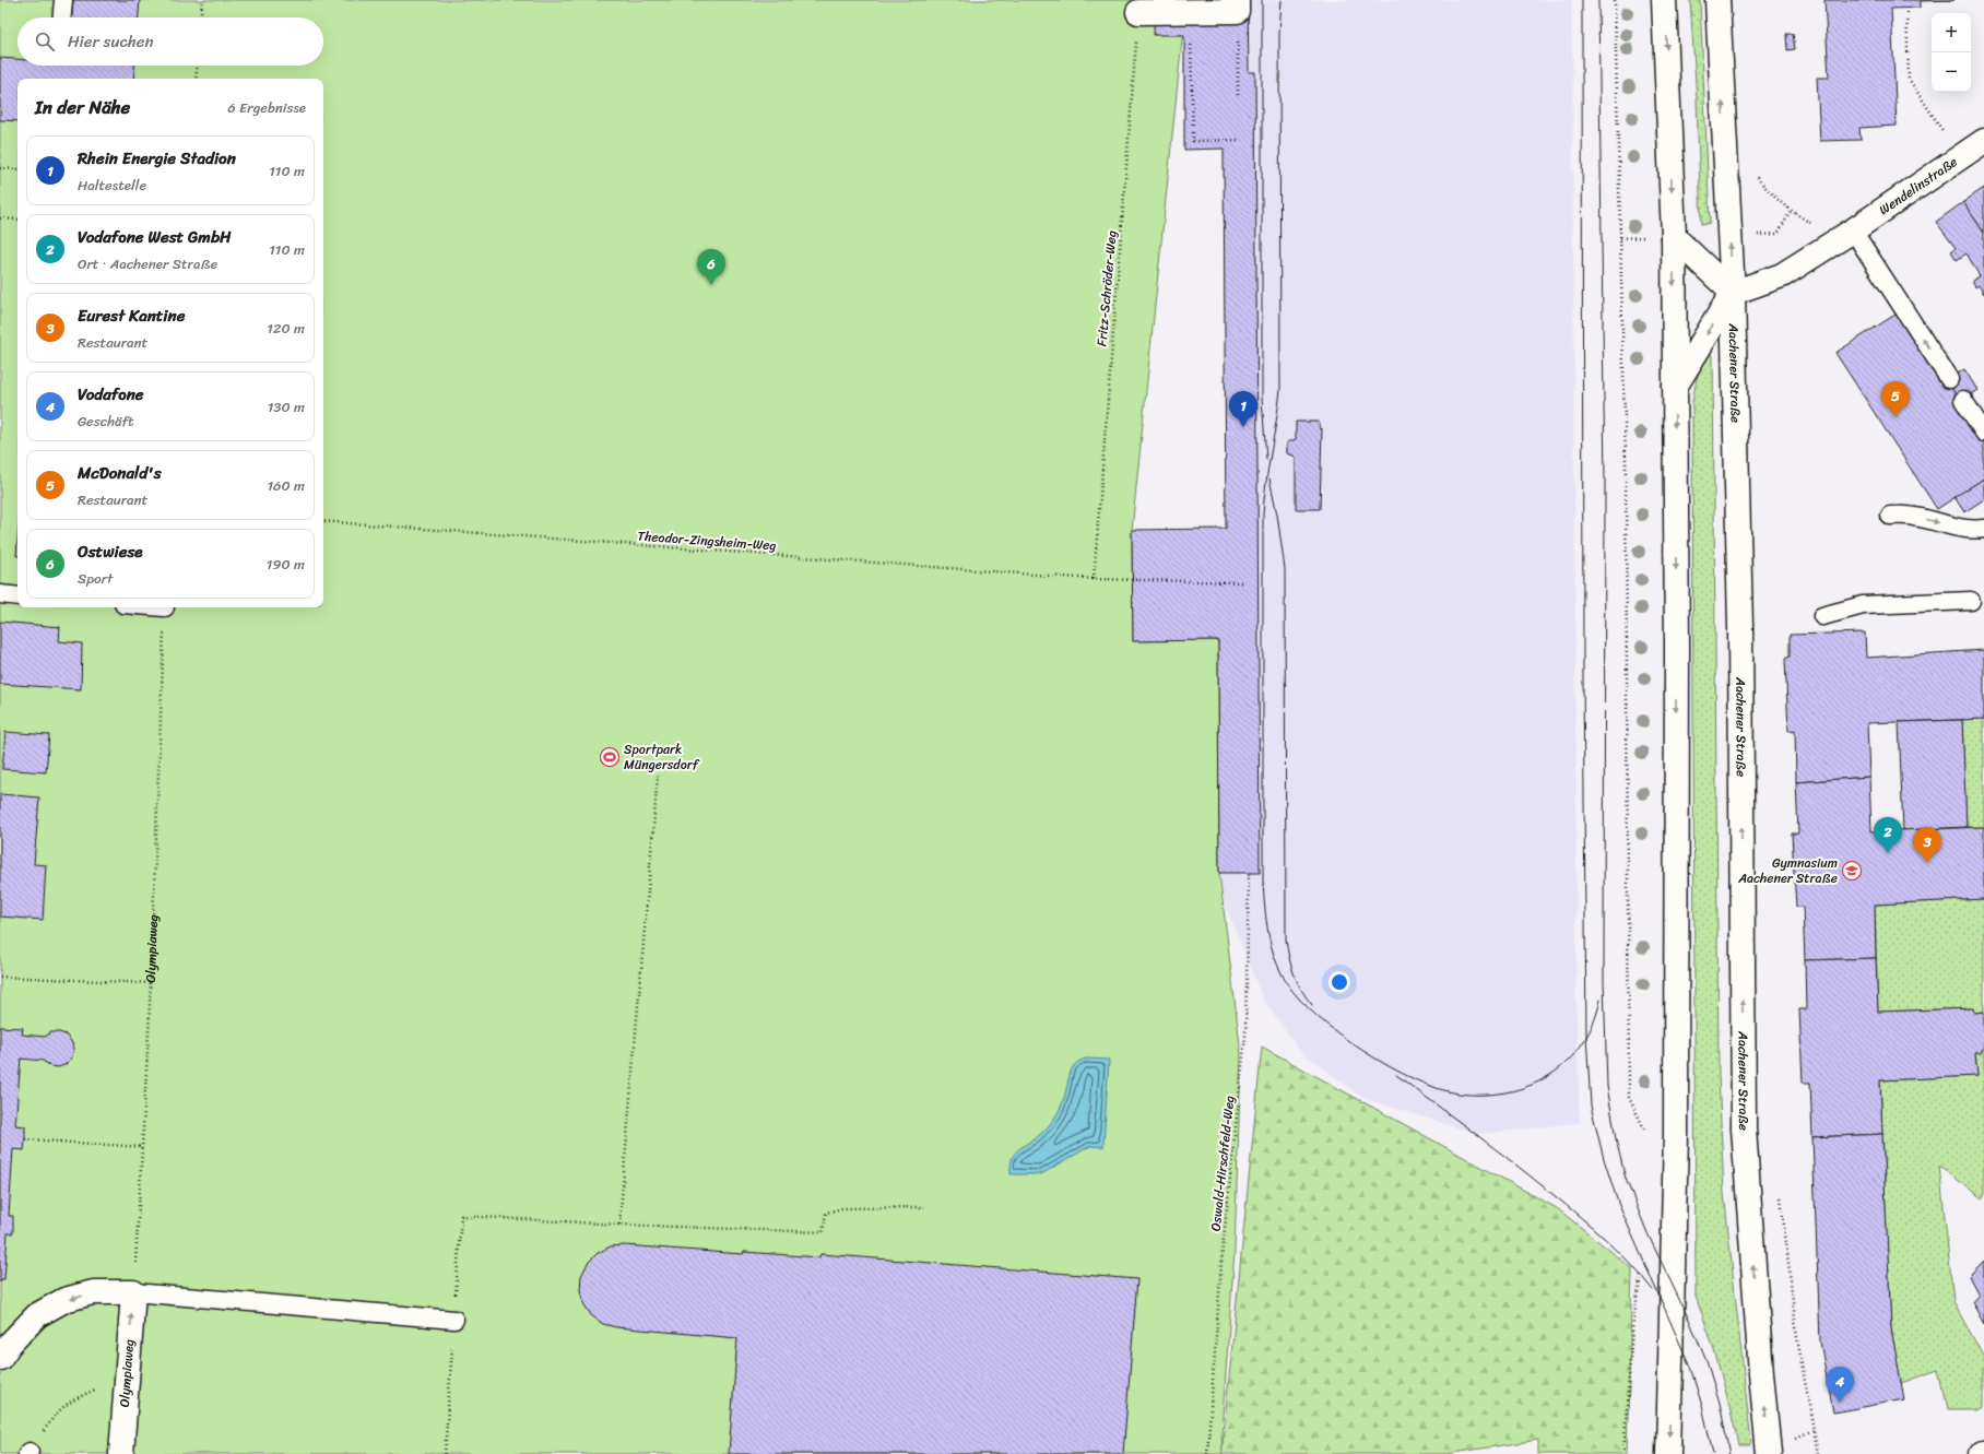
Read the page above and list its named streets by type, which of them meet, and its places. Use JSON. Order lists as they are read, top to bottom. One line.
{"streets":{"main road":["Wendelinstraße","Aachener Straße","Olympiaweg"],"path":["Fritz-Schröder-Weg","Theodor-Zingsheim-Weg","Oswald-Hirschfeld-Weg"]},"crossings":[["Wendelinstraße","Aachener Straße"],["Fritz-Schröder-Weg","Theodor-Zingsheim-Weg"]],"places":{"sports":["Sportpark Müngersdorf"],"school or university":["Gymnasium Aachener Straße"]},"page":{"map_buttons":["+","−"],"search":"Hier suchen","heading":["In der Nähe","6 Ergebnisse"],"list":[{"mark":"1","name":"Rhein Energie Stadion","note":"Haltestelle","value":"110 m"},{"mark":"2","name":"Vodafone West GmbH","note":"Ort · Aachener Straße","value":"110 m"},{"mark":"3","name":"Eurest Kantine","note":"Restaurant","value":"120 m"},{"mark":"4","name":"Vodafone","note":"Geschäft","value":"130 m"},{"mark":"5","name":"McDonald's","note":"Restaurant","value":"160 m"},{"mark":"6","name":"Ostwiese","note":"Sport","value":"190 m"}],"pins":["6","5","1","2","3","4"]}}
